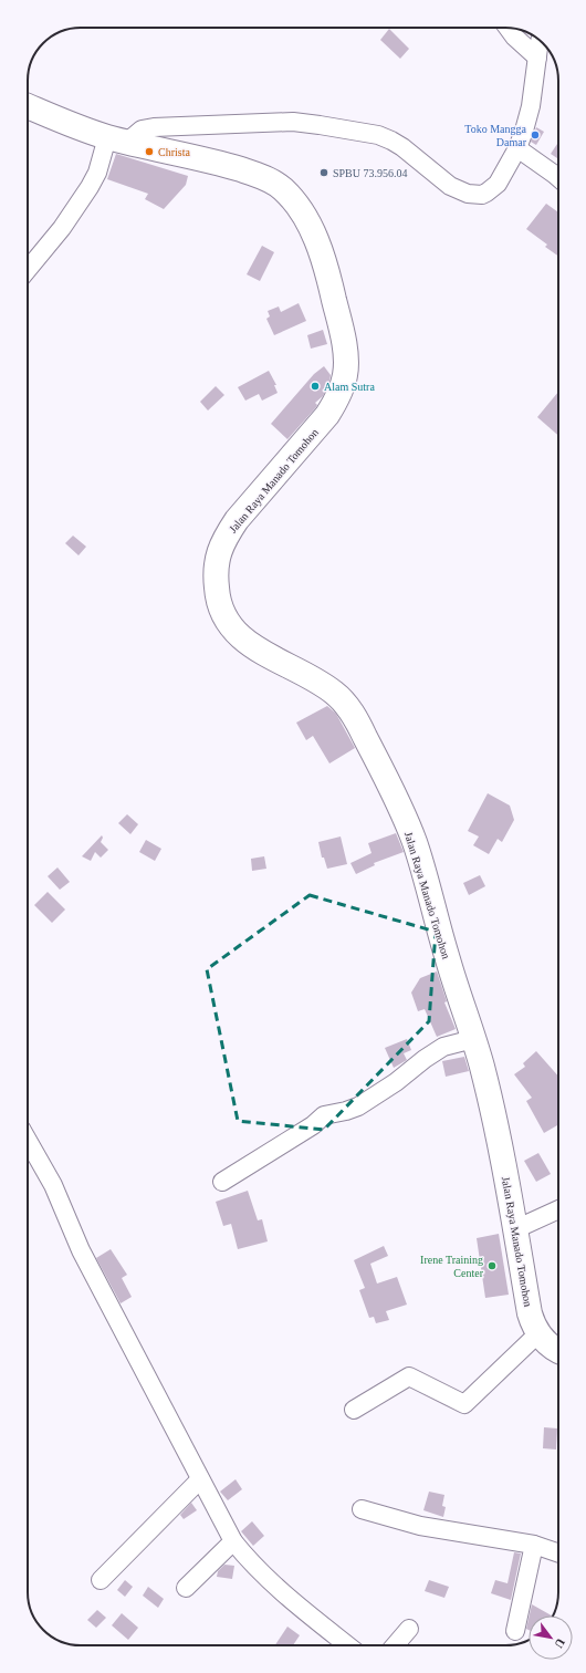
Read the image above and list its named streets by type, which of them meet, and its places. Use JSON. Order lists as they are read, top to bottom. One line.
{"streets":{"highway":["Jalan Raya Manado Tomohon"]},"places":["Toko Mangga Damar","Christa","SPBU 73.956.04","Alam Sutra","Irene Training Center"],"north":"bottom right"}
